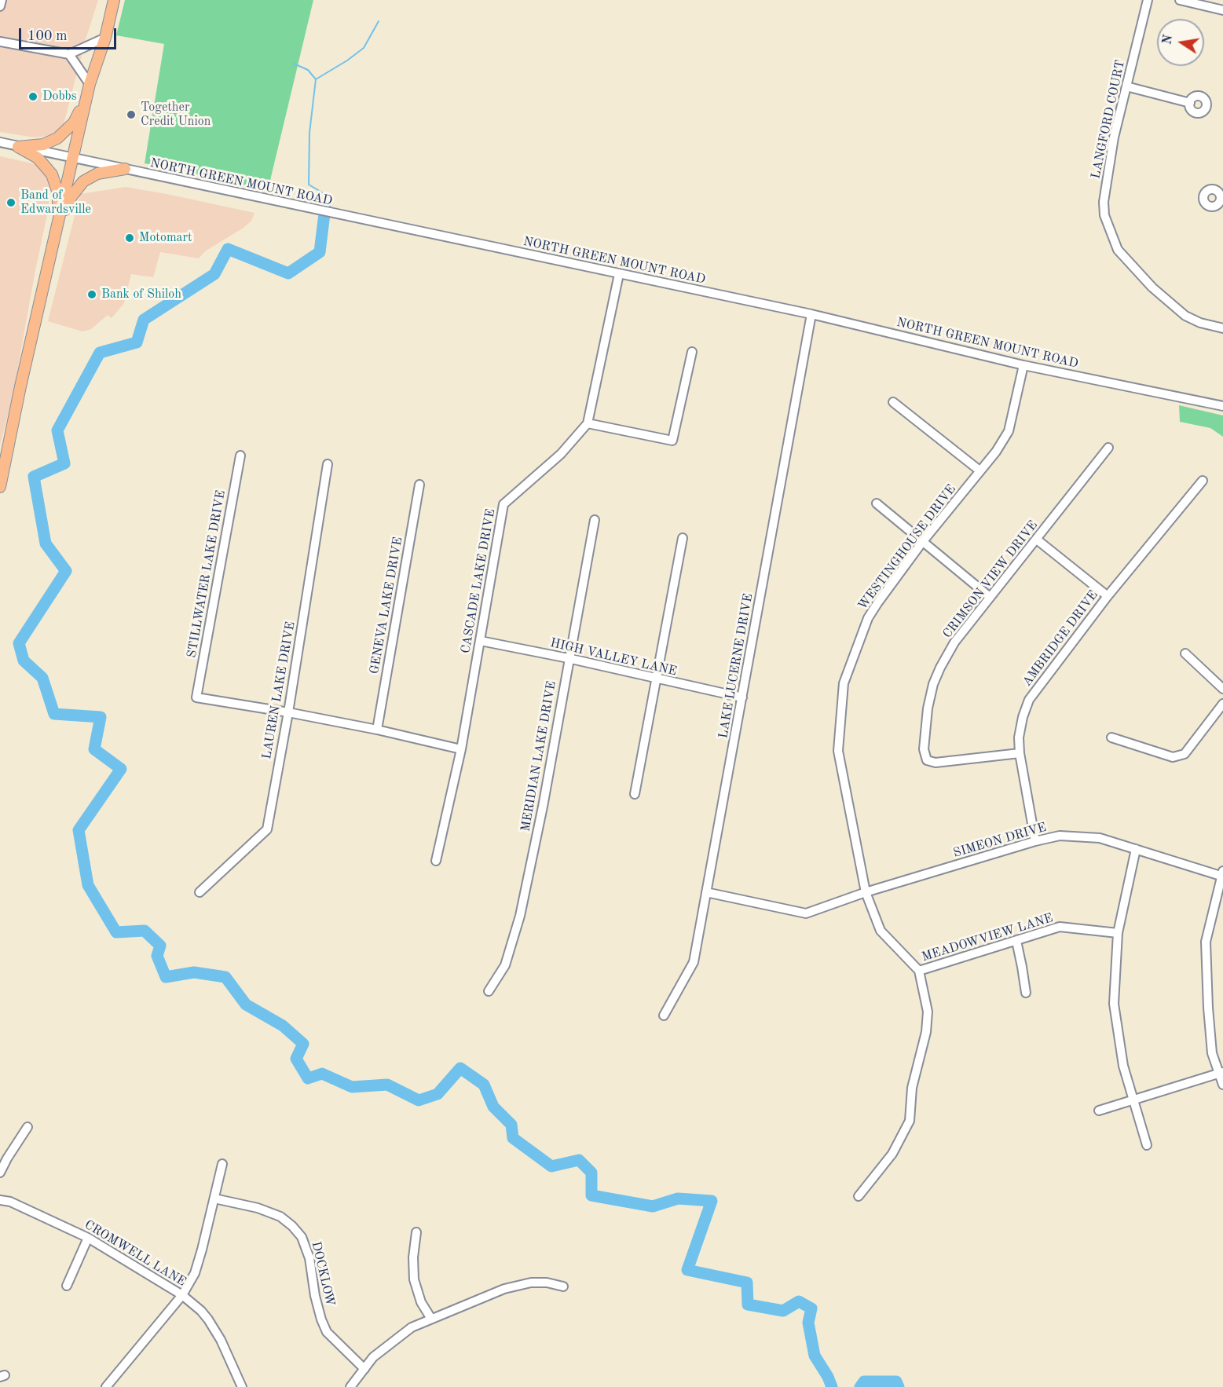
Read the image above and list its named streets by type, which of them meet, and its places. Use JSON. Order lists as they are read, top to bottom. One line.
{"streets":{"street":["LANGFORD COURT","NORTH GREEN MOUNT ROAD","WESTINGHOUSE DRIVE","STILLWATER LAKE DRIVE","CRIMSON VIEW DRIVE","CASCADE LAKE DRIVE","GENEVA LAKE DRIVE","AMBRIDGE DRIVE","HIGH VALLEY LANE","LAKE LUCERNE DRIVE","LAUREN LAKE DRIVE","MERIDIAN LAKE DRIVE","SIMEON DRIVE","MEADOWVIEW LANE","CROMWELL LANE","DOCKLOW"]},"crossings":[["NORTH GREEN MOUNT ROAD","WESTINGHOUSE DRIVE"],["NORTH GREEN MOUNT ROAD","CASCADE LAKE DRIVE"],["NORTH GREEN MOUNT ROAD","LAKE LUCERNE DRIVE"],["WESTINGHOUSE DRIVE","SIMEON DRIVE"],["WESTINGHOUSE DRIVE","MEADOWVIEW LANE"],["STILLWATER LAKE DRIVE","LAUREN LAKE DRIVE"],["CRIMSON VIEW DRIVE","AMBRIDGE DRIVE"],["CASCADE LAKE DRIVE","HIGH VALLEY LANE"],["AMBRIDGE DRIVE","SIMEON DRIVE"],["HIGH VALLEY LANE","LAKE LUCERNE DRIVE"],["HIGH VALLEY LANE","MERIDIAN LAKE DRIVE"],["LAKE LUCERNE DRIVE","SIMEON DRIVE"]],"places":["Dobbs","Together Credit Union","Band of Edwardsville","Motomart","Bank of Shiloh"],"scale_bar":"100 m","north":"left"}
